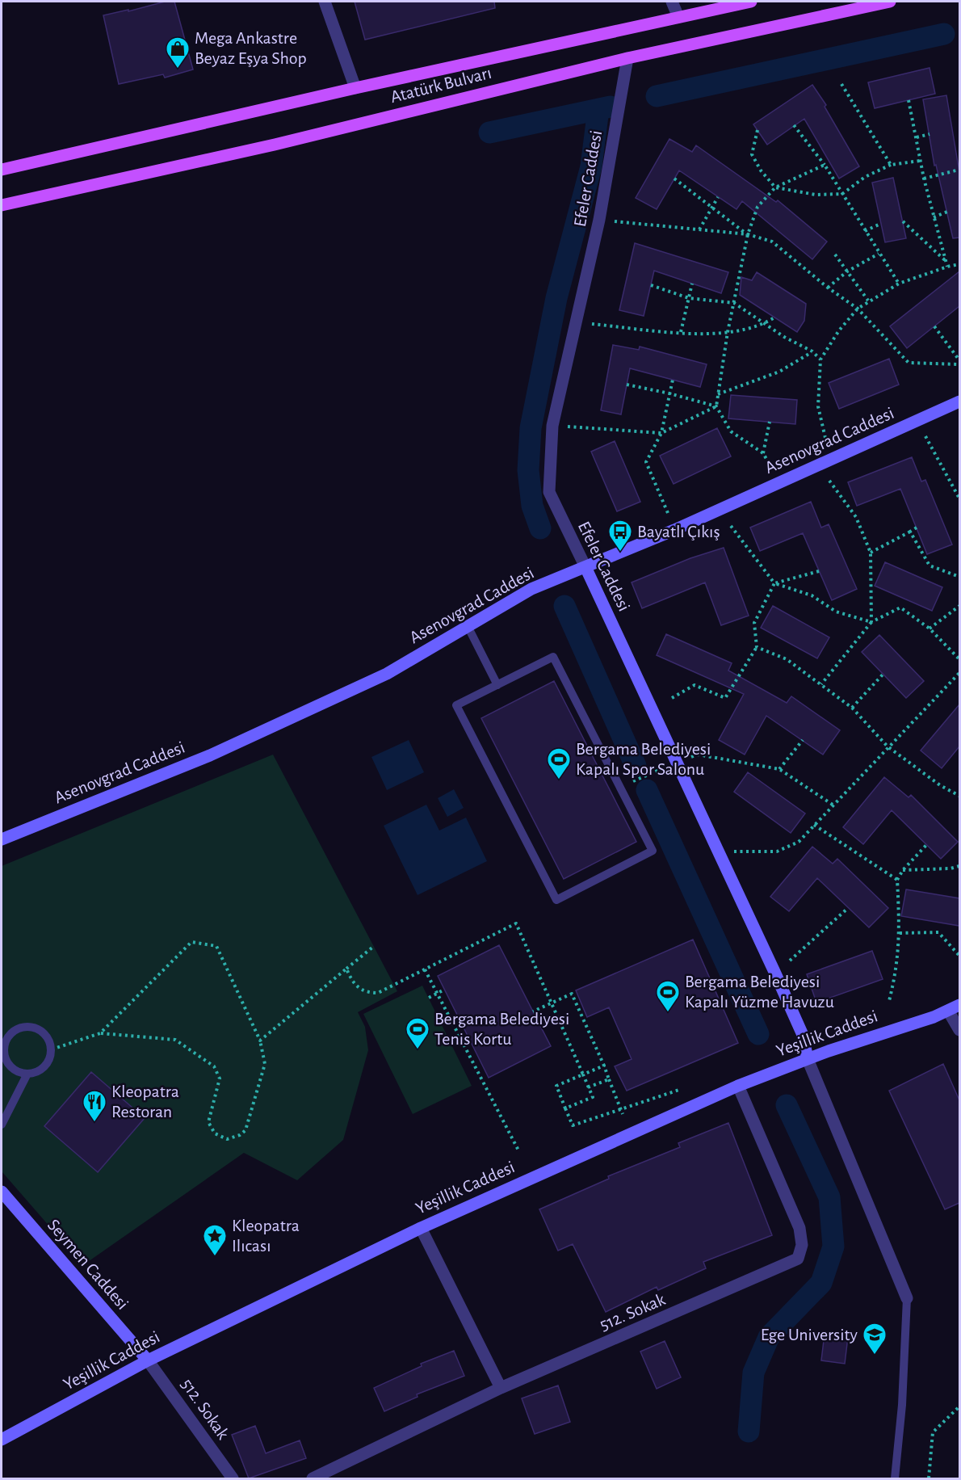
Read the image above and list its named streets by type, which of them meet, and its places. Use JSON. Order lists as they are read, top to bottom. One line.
{"streets":{"main road":["Atatürk Bulvarı","Efeler Caddesi","Asenovgrad Caddesi","Yeşillik Caddesi","Seymen Caddesi"],"street":["512. Sokak"]},"crossings":[["Atatürk Bulvarı","Efeler Caddesi"],["Efeler Caddesi","Asenovgrad Caddesi"],["Efeler Caddesi","Yeşillik Caddesi"],["Yeşillik Caddesi","Seymen Caddesi"],["Yeşillik Caddesi","512. Sokak"],["Seymen Caddesi","512. Sokak"]],"places":{"shop":["Mega Ankastre Beyaz Eşya Shop"],"bus stop":["Bayatlı Çıkış"],"sports":["Bergama Belediyesi Kapalı Spor Salonu","Bergama Belediyesi Kapalı Yüzme Havuzu","Bergama Belediyesi Tenis Kortu"],"restaurant":["Kleopatra Restoran"],"place":["Kleopatra Ilıcası"],"school or university":["Ege University"]}}
